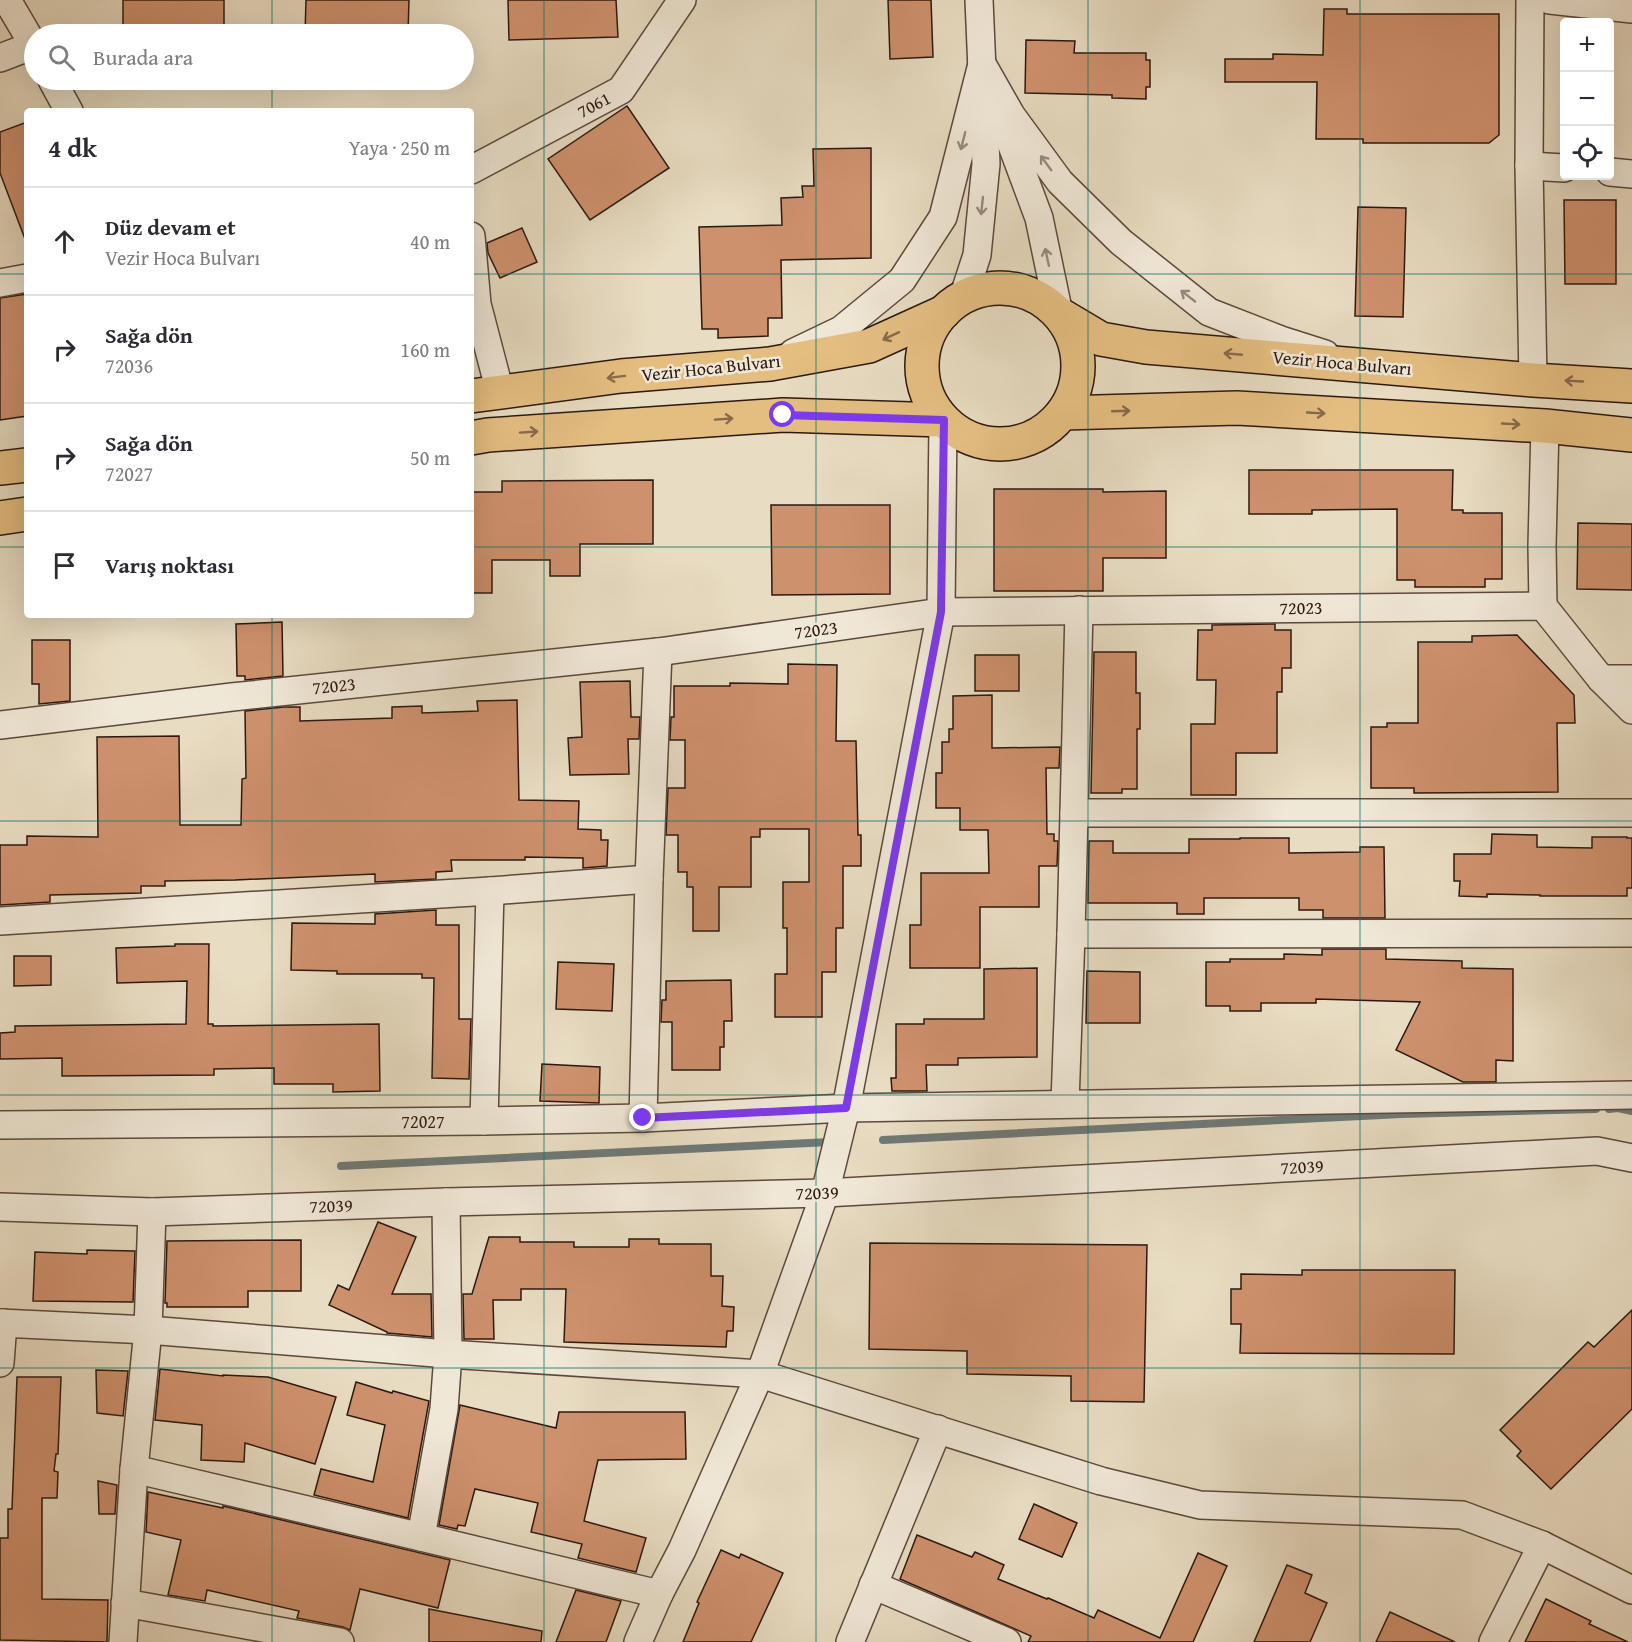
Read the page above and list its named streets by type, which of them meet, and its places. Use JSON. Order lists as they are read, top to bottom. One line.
{"streets":{"main road":["Vezir Hoca Bulvarı"],"street":["7061","72023","72027","72039"]},"page":{"map_buttons":["+","−"],"search":"Burada ara","heading":["4 dk","Yaya · 250 m"],"list":[["Düz devam et","Vezir Hoca Bulvarı","40 m"],["Sağa dön","72036","160 m"],["Sağa dön","72027","50 m"],"Varış noktası"]}}
